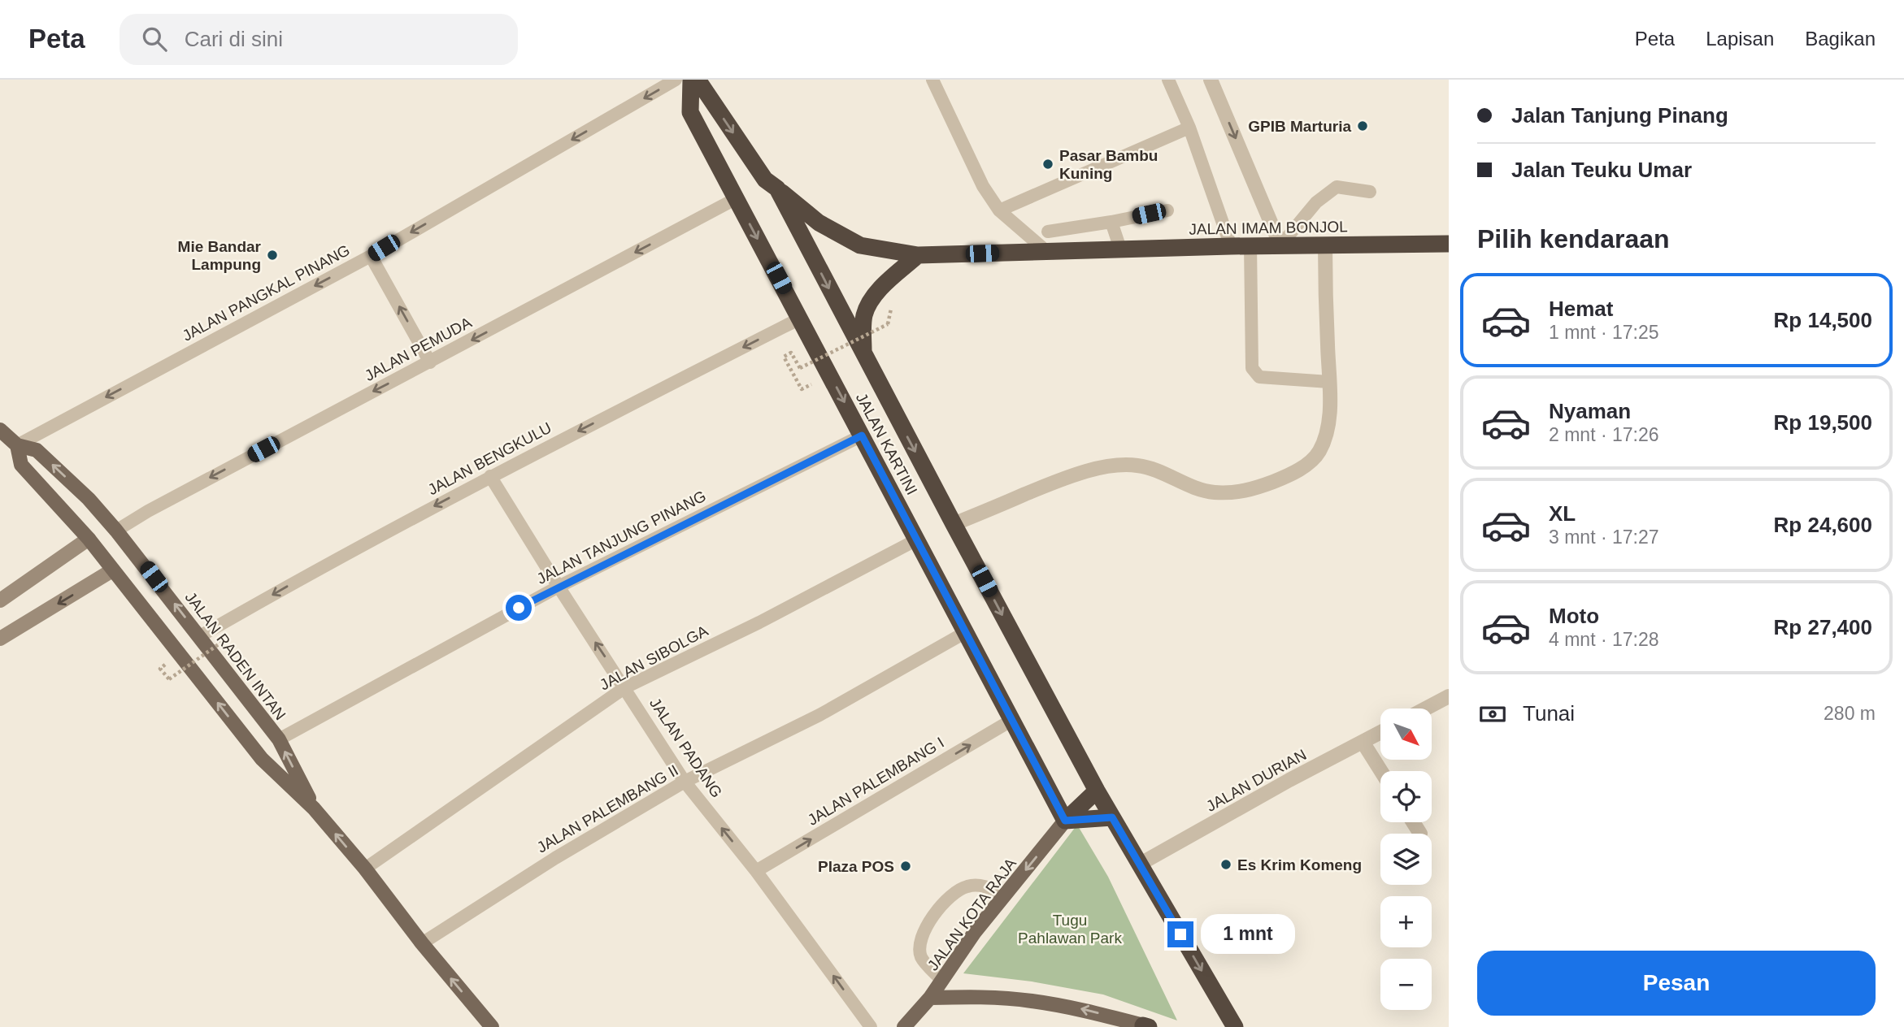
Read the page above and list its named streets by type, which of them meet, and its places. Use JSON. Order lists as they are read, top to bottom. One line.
{"streets":{"highway":["JALAN IMAM BONJOL","JALAN KARTINI"],"main road":["JALAN RADEN INTAN","JALAN KOTA RAJA"],"street":["JALAN DURIAN"],"lane":["JALAN PANGKAL PINANG","JALAN PEMUDA","JALAN BENGKULU","JALAN TANJUNG PINANG","JALAN SIBOLGA","JALAN PADANG","JALAN PALEMBANG I","JALAN PALEMBANG II"]},"crossings":[["JALAN IMAM BONJOL","JALAN KARTINI"],["JALAN PANGKAL PINANG","JALAN RADEN INTAN"],["JALAN PEMUDA","JALAN KARTINI"],["JALAN PEMUDA","JALAN RADEN INTAN"],["JALAN KARTINI","JALAN BENGKULU"],["JALAN KARTINI","JALAN TANJUNG PINANG"],["JALAN KARTINI","JALAN SIBOLGA"],["JALAN KARTINI","JALAN DURIAN"],["JALAN KARTINI","JALAN PALEMBANG I"],["JALAN KARTINI","JALAN PALEMBANG II"],["JALAN KARTINI","JALAN KOTA RAJA"],["JALAN BENGKULU","JALAN RADEN INTAN"],["JALAN BENGKULU","JALAN PADANG"],["JALAN TANJUNG PINANG","JALAN RADEN INTAN"],["JALAN TANJUNG PINANG","JALAN PADANG"],["JALAN RADEN INTAN","JALAN SIBOLGA"],["JALAN RADEN INTAN","JALAN PALEMBANG II"],["JALAN SIBOLGA","JALAN PADANG"],["JALAN PADANG","JALAN PALEMBANG I"],["JALAN PADANG","JALAN PALEMBANG II"]],"one_way":["JALAN PANGKAL PINANG","JALAN PEMUDA","JALAN BENGKULU","JALAN PADANG","JALAN PALEMBANG I","JALAN KOTA RAJA"],"parks":["Tugu Pahlawan Park"],"places":["GPIB Marturia","Pasar Bambu Kuning","Mie Bandar Lampung","Es Krim Komeng","Plaza POS"],"north":"bottom right","page":{"header":"Peta","search":"Cari di sini","nav":["Peta","Lapisan","Bagikan"],"banner":["Jalan Tanjung Pinang","Jalan Teuku Umar"],"heading":"Pilih kendaraan","list":[{"name":"Hemat","note":"1 mnt · 17:25","value":"Rp 14,500"},{"name":"Nyaman","note":"2 mnt · 17:26","value":"Rp 19,500"},{"name":"XL","note":"3 mnt · 17:27","value":"Rp 24,600"},{"name":"Moto","note":"4 mnt · 17:28","value":"Rp 27,400"}],"pay":["Tunai","280 m"],"map_buttons":["+","−"],"bubble":"1 mnt","buttons":"Pesan"}}
